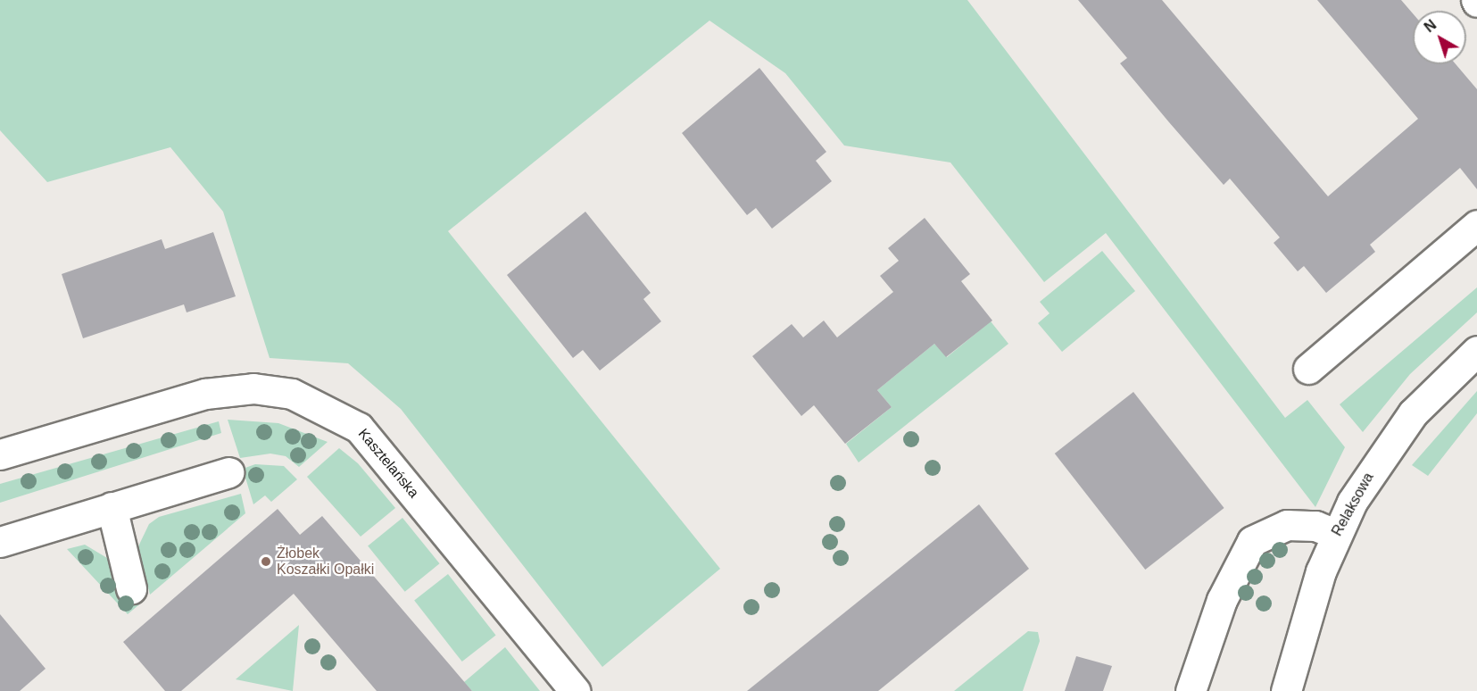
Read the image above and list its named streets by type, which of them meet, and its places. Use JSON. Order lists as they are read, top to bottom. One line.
{"streets":{"street":["Kasztelańska","Relaksowa"]},"places":["Żłobek Koszałki Opałki"],"north":"top left"}
